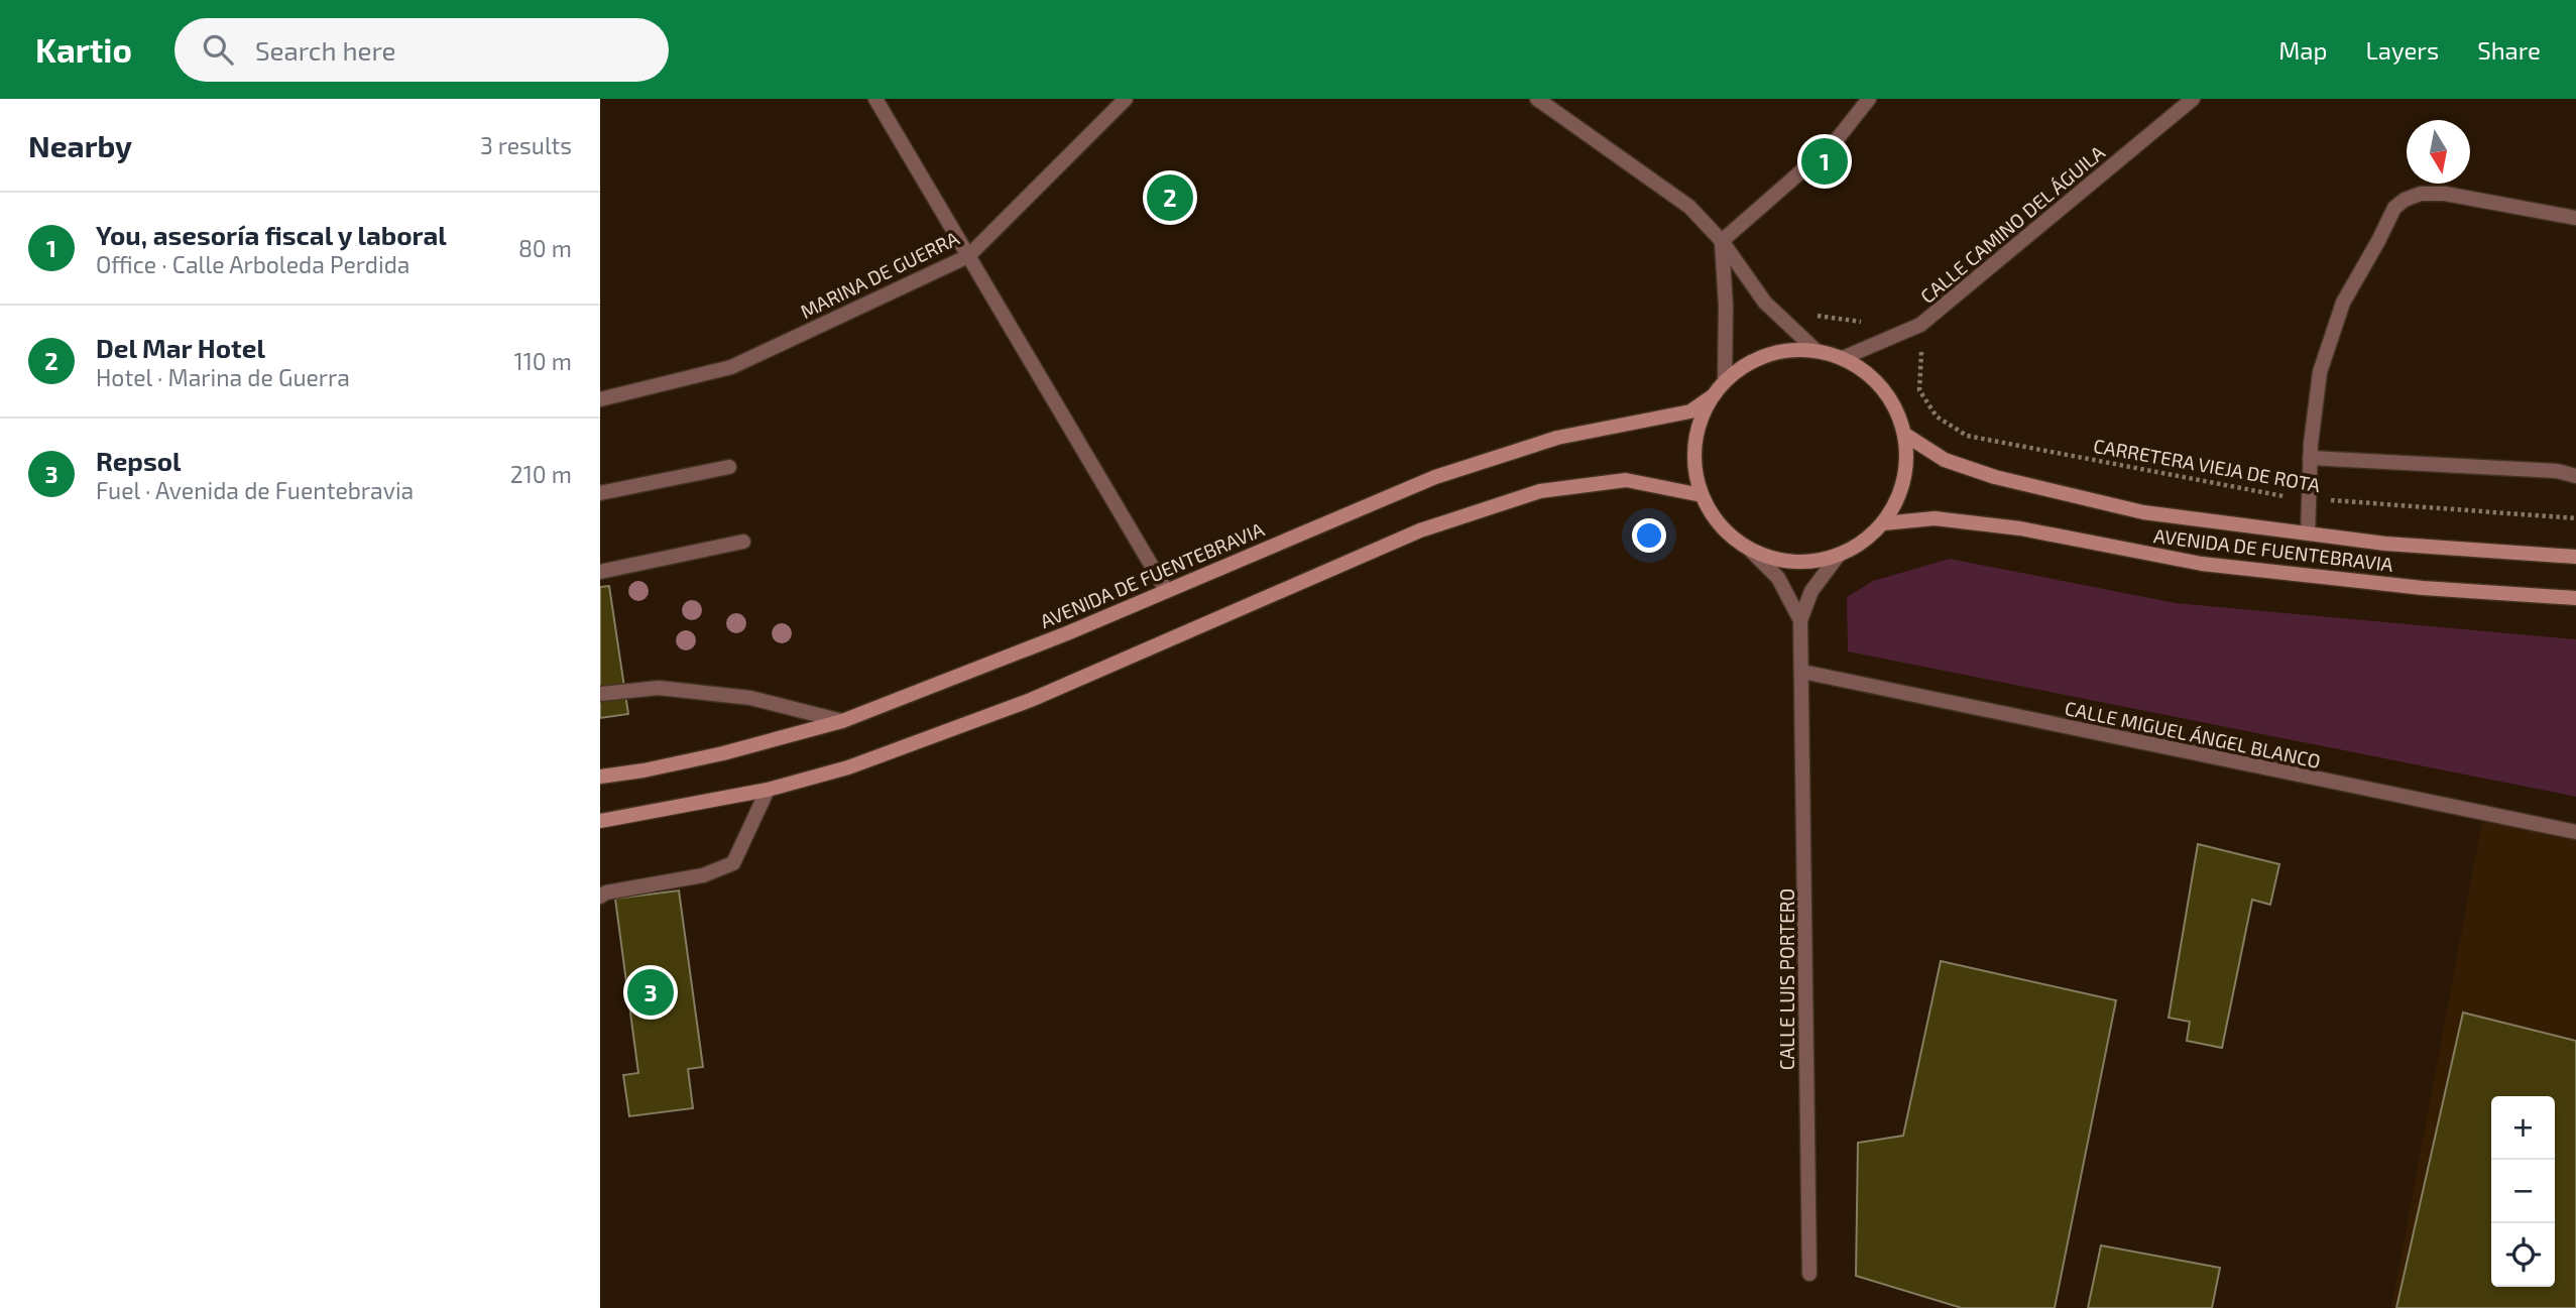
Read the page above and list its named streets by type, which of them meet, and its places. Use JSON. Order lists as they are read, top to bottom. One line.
{"streets":{"main road":["AVENIDA DE FUENTEBRAVIA"],"street":["CALLE CAMINO DEL ÁGUILA","MARINA DE GUERRA","CALLE MIGUEL ÁNGEL BLANCO","CALLE LUIS PORTERO"],"path":["CARRETERA VIEJA DE ROTA"]},"crossings":[["CALLE CAMINO DEL ÁGUILA","CARRETERA VIEJA DE ROTA"],["CALLE CAMINO DEL ÁGUILA","AVENIDA DE FUENTEBRAVIA"],["CALLE MIGUEL ÁNGEL BLANCO","CALLE LUIS PORTERO"]],"north":"bottom","page":{"header":"Kartio","search":"Search here","nav":["Map","Layers","Share"],"heading":["Nearby","3 results"],"pins":["1","2","3"],"list":[{"mark":"1","name":"You, asesoría fiscal y laboral","note":"Office · Calle Arboleda Perdida","value":"80 m"},{"mark":"2","name":"Del Mar Hotel","note":"Hotel · Marina de Guerra","value":"110 m"},{"mark":"3","name":"Repsol","note":"Fuel · Avenida de Fuentebravia","value":"210 m"}],"map_buttons":["+","−"]}}
